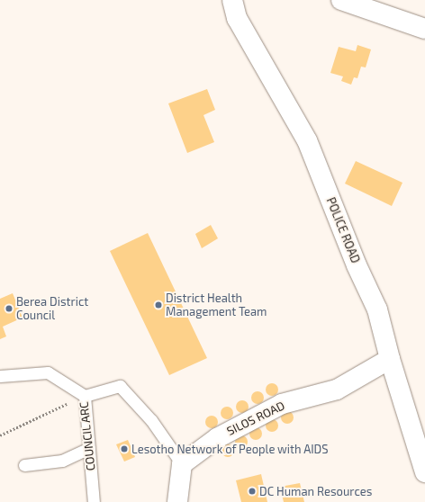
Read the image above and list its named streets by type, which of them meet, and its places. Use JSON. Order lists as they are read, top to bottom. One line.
{"streets":{"street":["POLICE ROAD","SILOS ROAD"],"lane":["COUNCIL ARC"]},"crossings":[["POLICE ROAD","SILOS ROAD"]],"places":["District Health Management Team","Berea District Council","Lesotho Network of People with AIDS","DC Human Resources"]}
